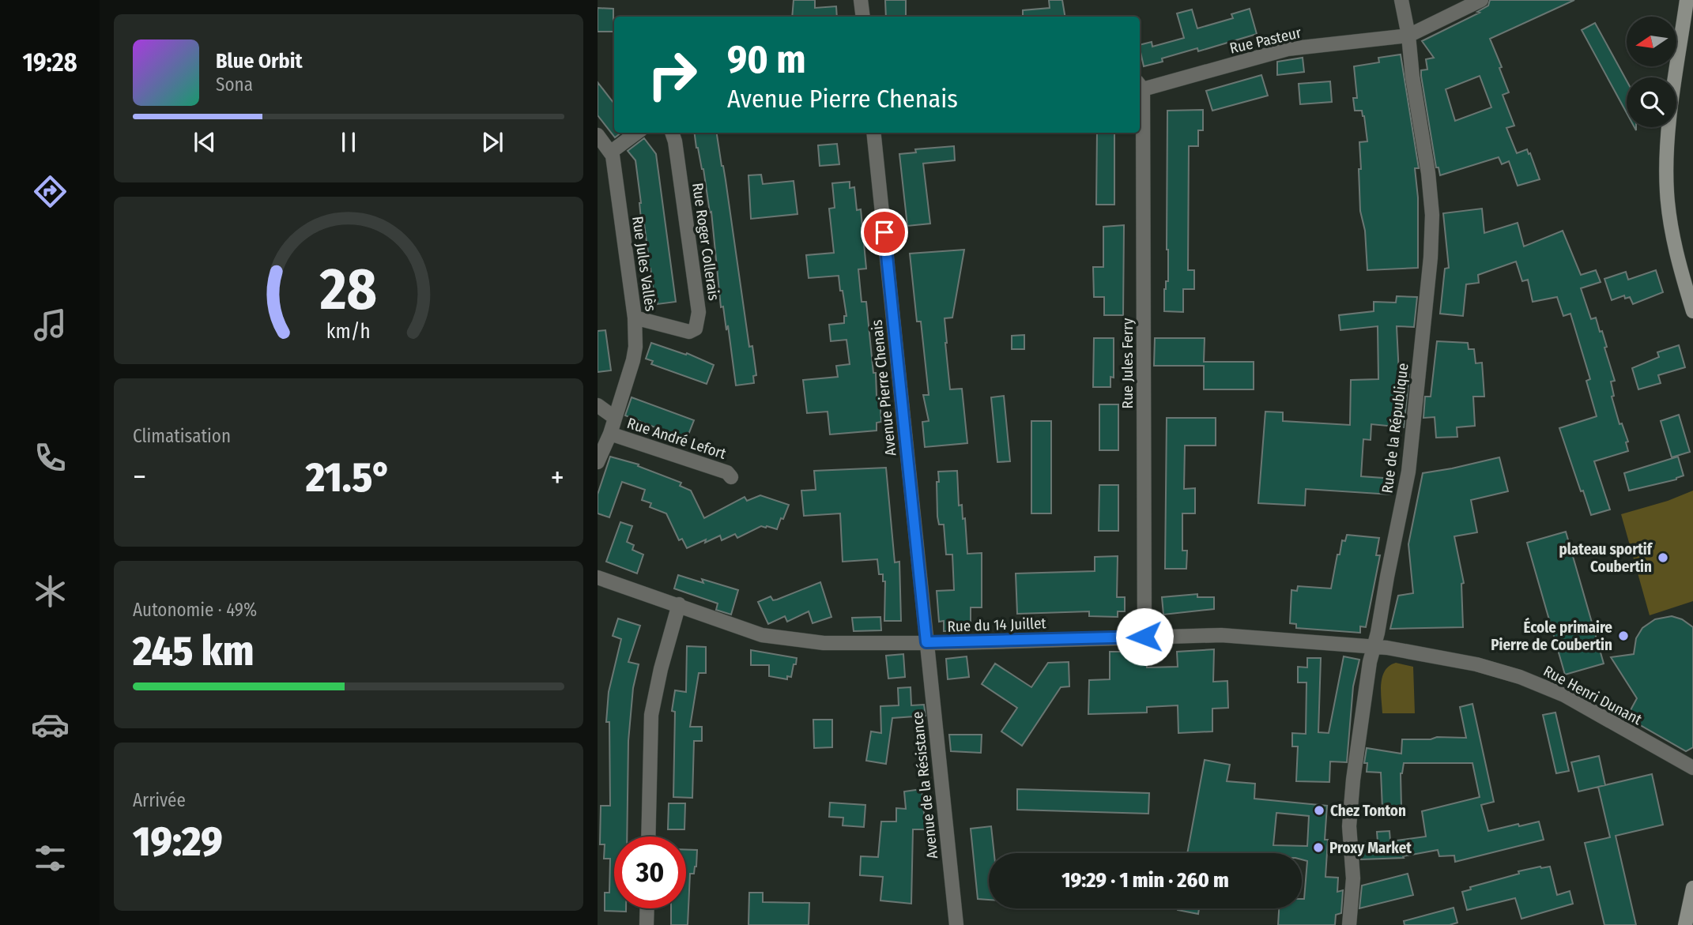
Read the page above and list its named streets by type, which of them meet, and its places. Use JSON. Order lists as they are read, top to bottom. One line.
{"streets":{"street":["Rue Pasteur","Rue Roger Collerais","Rue Jules Vallès","Rue Jules Ferry","Avenue Pierre Chenais","Rue de la République","Rue André Lefort","Rue du 14 Juillet","Rue Henri Dunant","Avenue de la Résistance"]},"crossings":[["Rue Pasteur","Rue Jules Ferry"],["Rue Pasteur","Rue de la République"],["Rue Roger Collerais","Rue Jules Vallès"],["Rue Jules Vallès","Rue André Lefort"],["Rue Jules Ferry","Rue du 14 Juillet"],["Avenue Pierre Chenais","Rue du 14 Juillet"],["Avenue Pierre Chenais","Avenue de la Résistance"],["Rue de la République","Rue du 14 Juillet"],["Rue de la République","Rue Henri Dunant"],["Rue du 14 Juillet","Rue Henri Dunant"],["Rue du 14 Juillet","Avenue de la Résistance"]],"places":["plateau sportif Coubertin","École primaire Pierre de Coubertin","Chez Tonton","Proxy Market"],"north":"left","page":{"tabs":"19:28","turn":["90 m","Avenue Pierre Chenais"],"song":["Blue Orbit","Sona"],"tile":["Climatisation",["Autonomie · 49%","245 km"],["Arrivée","19:29"]],"heat":["−","21.5°","+"],"limit":"30","trip":"19:29 · 1 min · 260 m","gauge":["28","km/h"]}}
